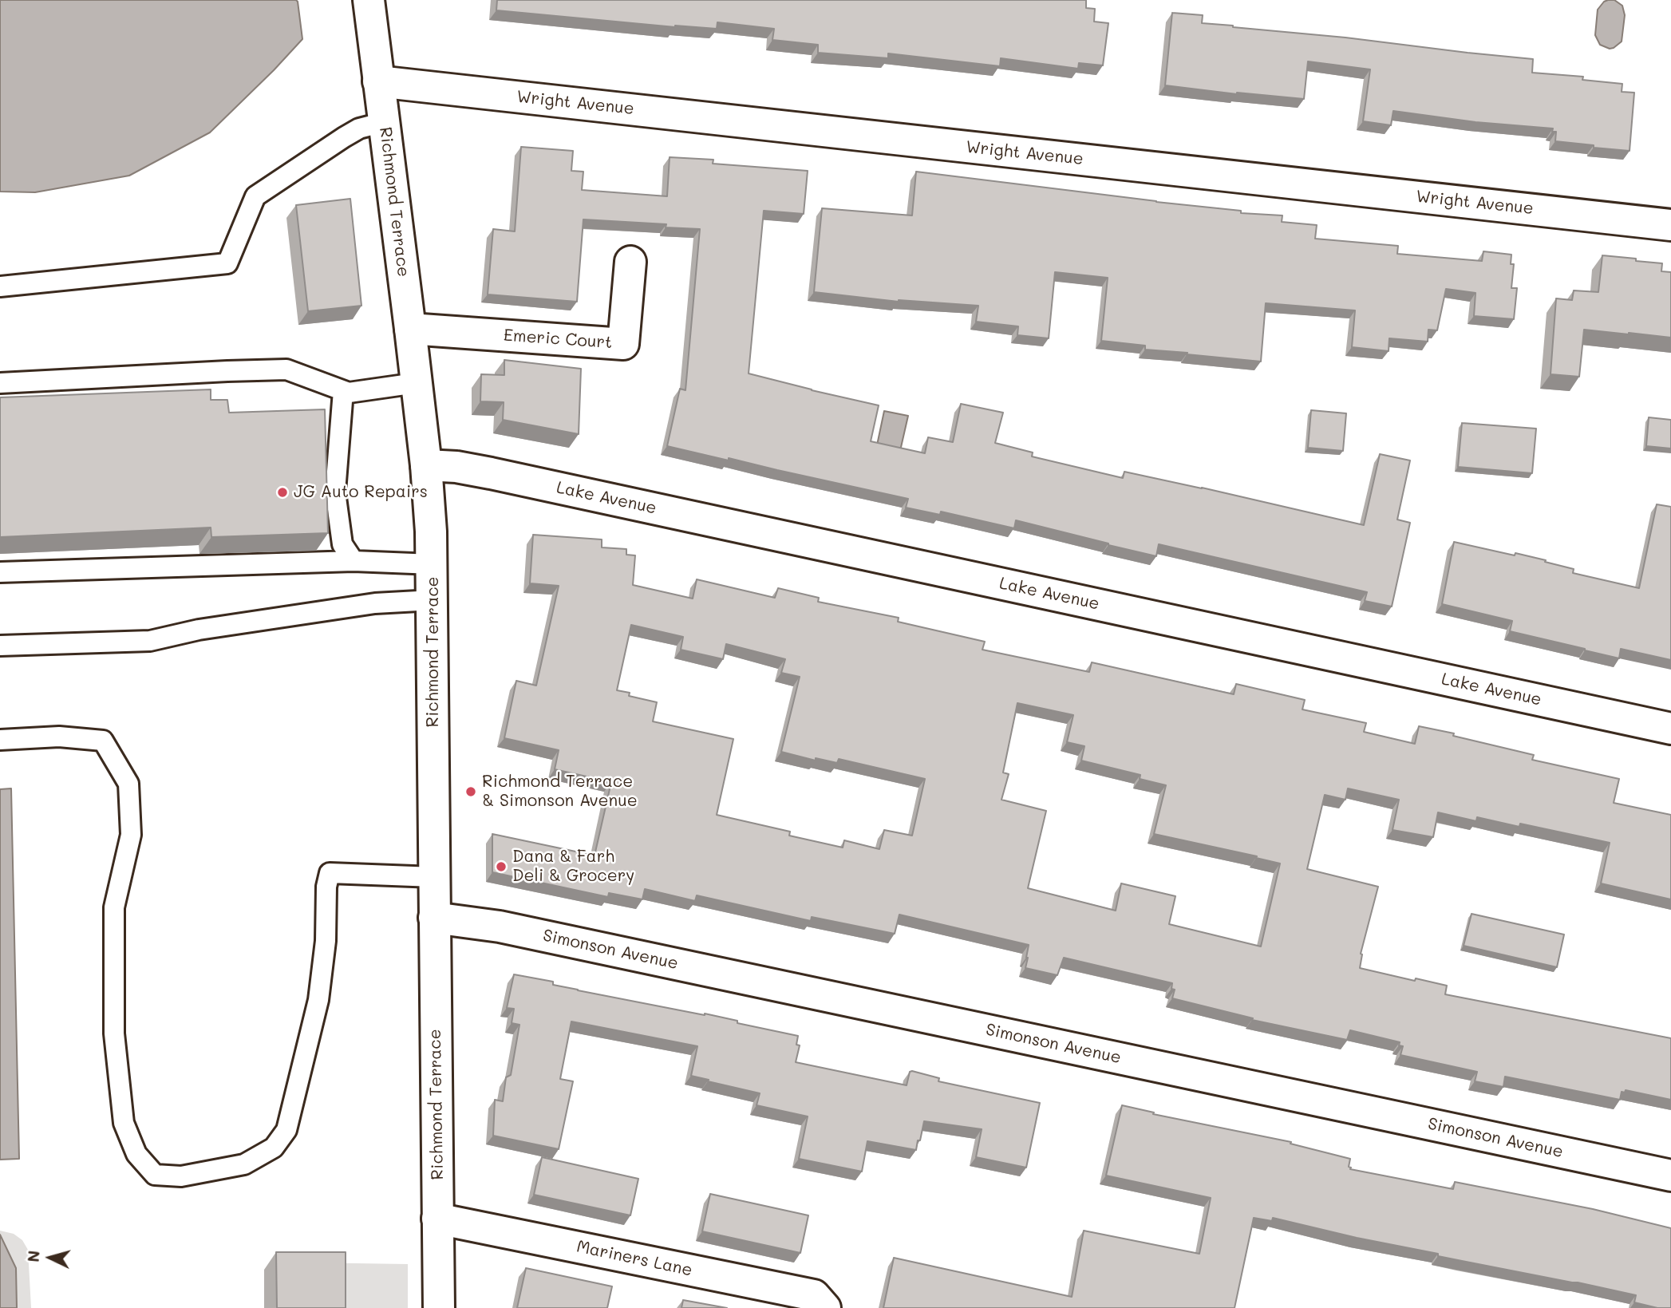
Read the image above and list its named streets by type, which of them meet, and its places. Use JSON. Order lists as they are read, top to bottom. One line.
{"streets":{"street":["Wright Avenue","Richmond Terrace","Emeric Court","Lake Avenue","Simonson Avenue","Mariners Lane"]},"crossings":[["Wright Avenue","Richmond Terrace"],["Richmond Terrace","Emeric Court"],["Richmond Terrace","Lake Avenue"],["Richmond Terrace","Simonson Avenue"],["Richmond Terrace","Mariners Lane"]],"places":["JG Auto Repairs","Richmond Terrace & Simonson Avenue","Dana & Farh Deli & Grocery"],"north":"left"}
